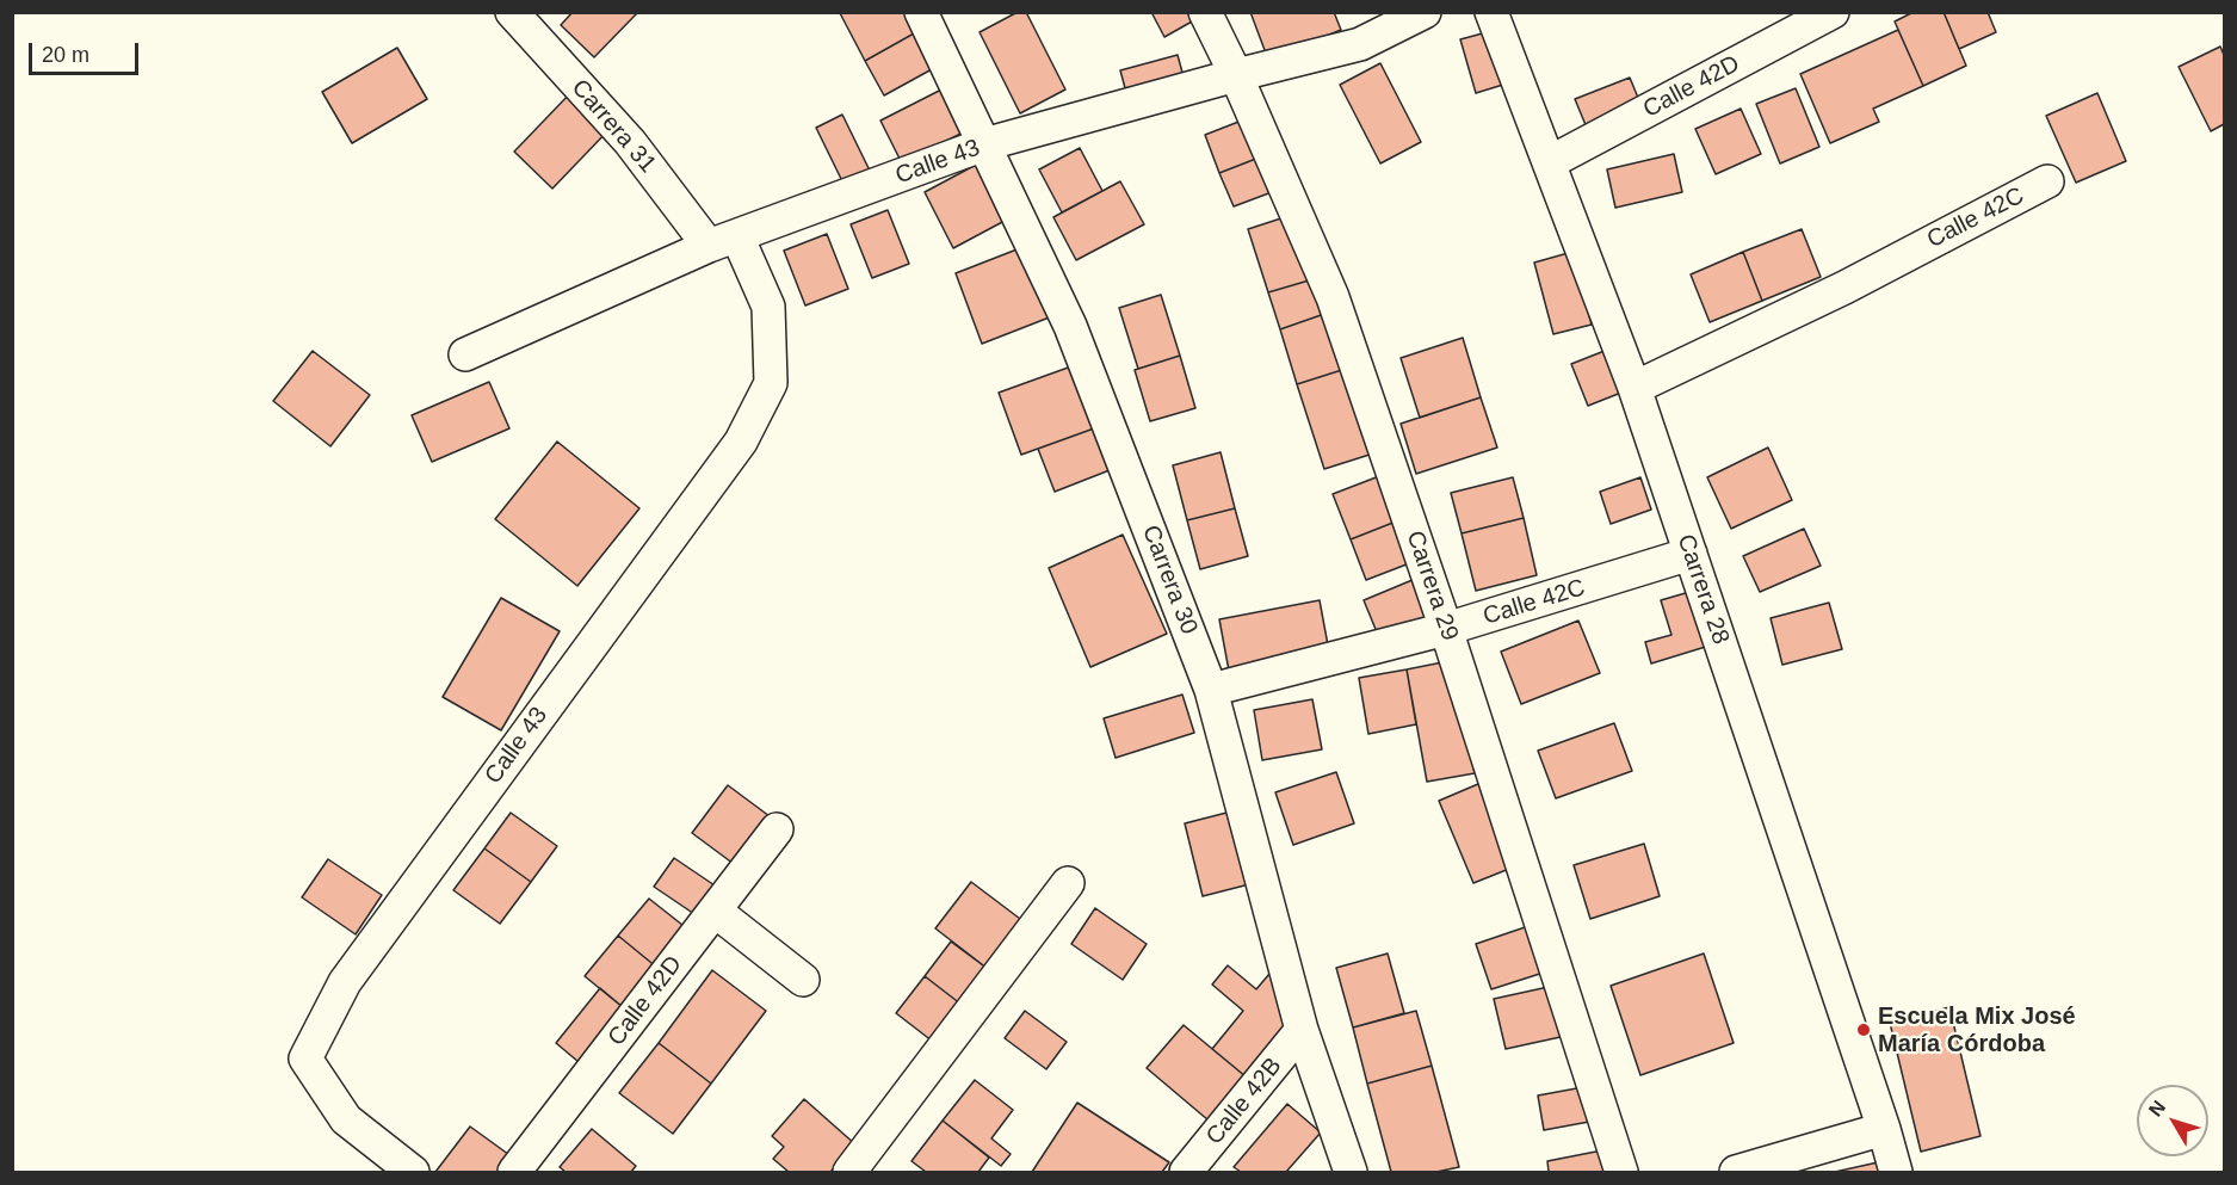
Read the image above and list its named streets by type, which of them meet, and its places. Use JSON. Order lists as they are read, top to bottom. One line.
{"streets":{"street":["Calle 42D","Carrera 31","Calle 43","Calle 42C","Carrera 30","Carrera 29","Carrera 28","Calle 42B"]},"crossings":[["Calle 42D","Carrera 28"],["Carrera 31","Calle 43"],["Calle 43","Carrera 30"],["Calle 43","Carrera 29"],["Calle 42C","Carrera 30"],["Calle 42C","Carrera 29"],["Calle 42C","Carrera 28"],["Carrera 30","Calle 42B"]],"places":["Escuela Mix José María Córdoba"],"scale_bar":"20 m","north":"top left"}
